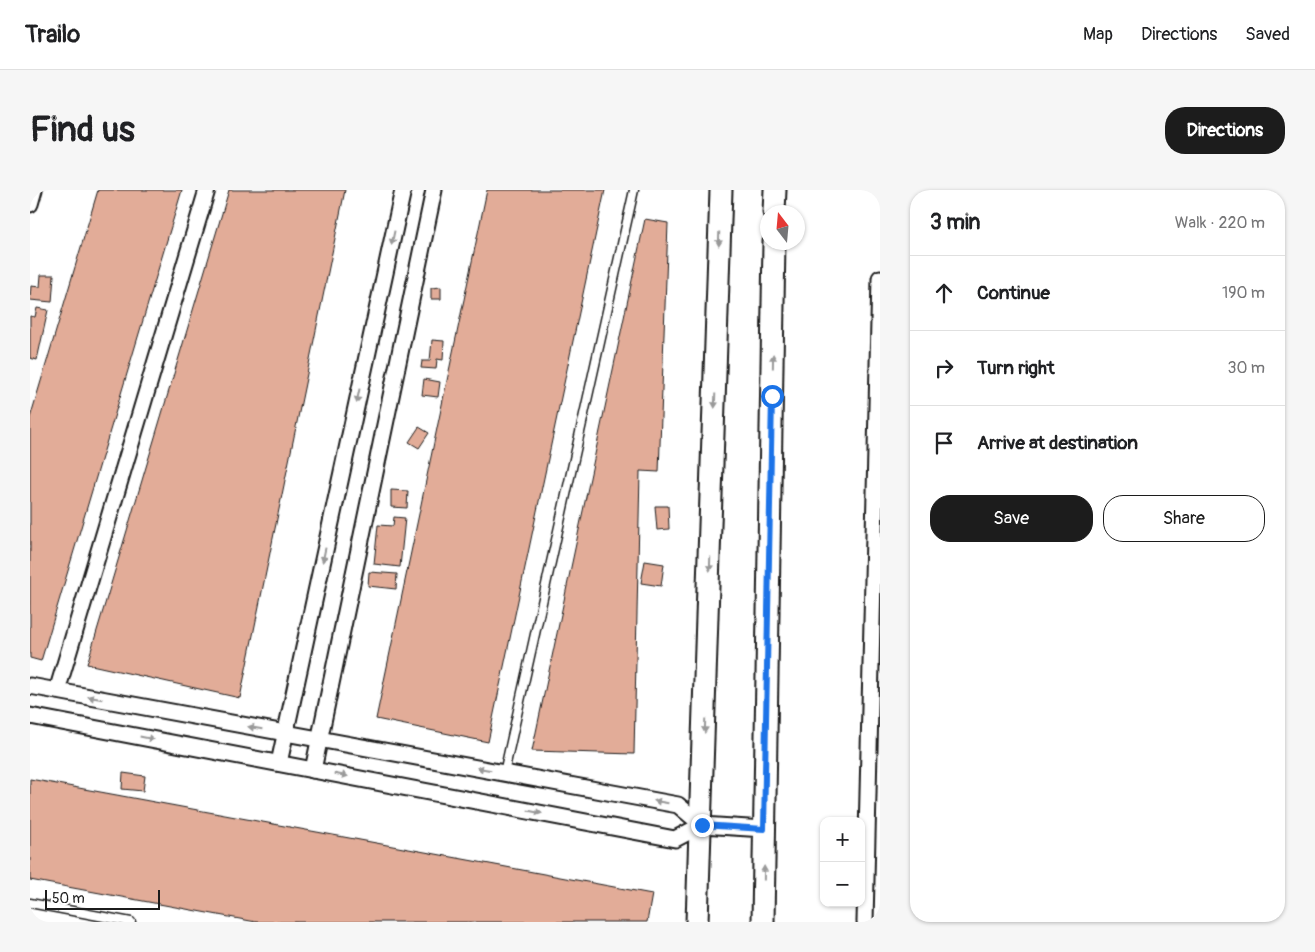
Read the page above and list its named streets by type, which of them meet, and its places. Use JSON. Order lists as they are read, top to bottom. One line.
{"scale_bar":"50 m","north":"top","page":{"header":"Trailo","nav":["Map","Directions","Saved"],"buttons":["Directions",["Save","Share"]],"title":"Find us","heading":["3 min","Walk · 220 m"],"list":[["Continue","190 m"],["Turn right","30 m"],"Arrive at destination"],"map_buttons":["+","−"],"scale":"50 m"}}
